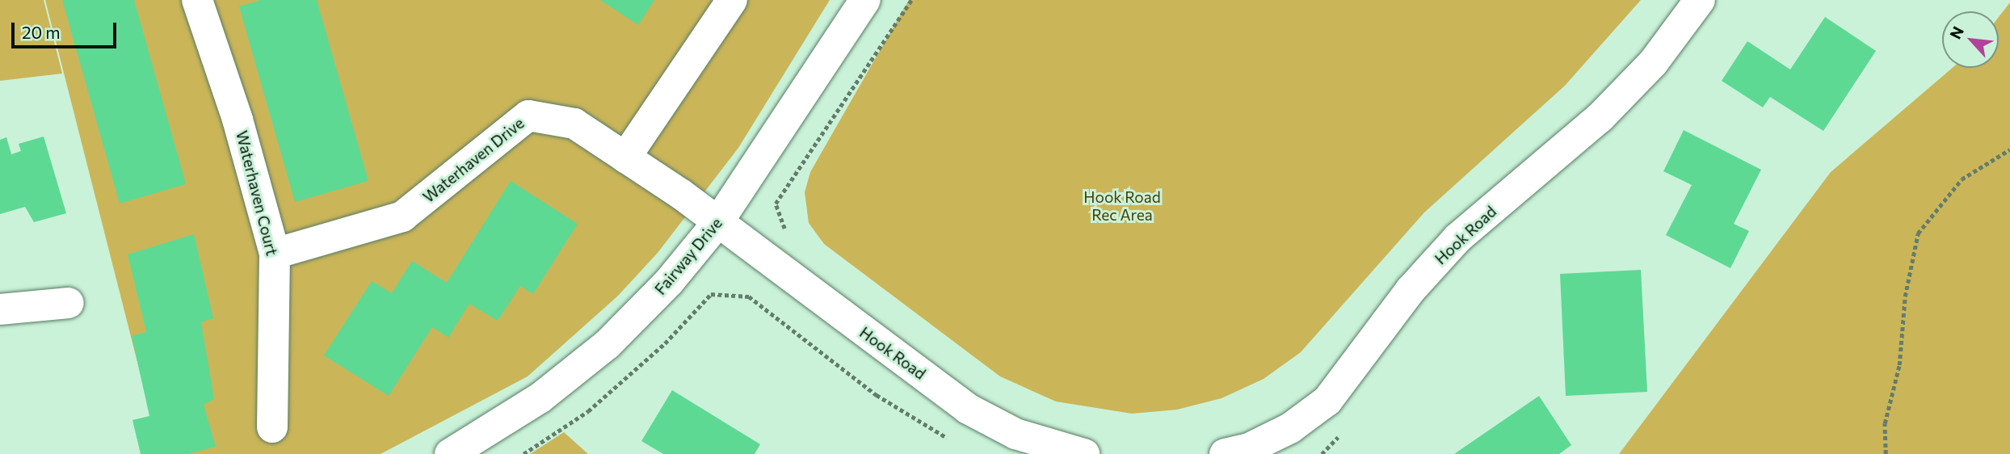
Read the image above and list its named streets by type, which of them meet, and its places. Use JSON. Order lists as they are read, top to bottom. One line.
{"streets":{"street":["Waterhaven Drive","Waterhaven Court","Hook Road","Fairway Drive"]},"crossings":[["Waterhaven Drive","Waterhaven Court"],["Waterhaven Drive","Hook Road"],["Waterhaven Drive","Fairway Drive"],["Hook Road","Fairway Drive"]],"parks":["Hook Road Rec Area"],"scale_bar":"20 m","north":"top left"}
